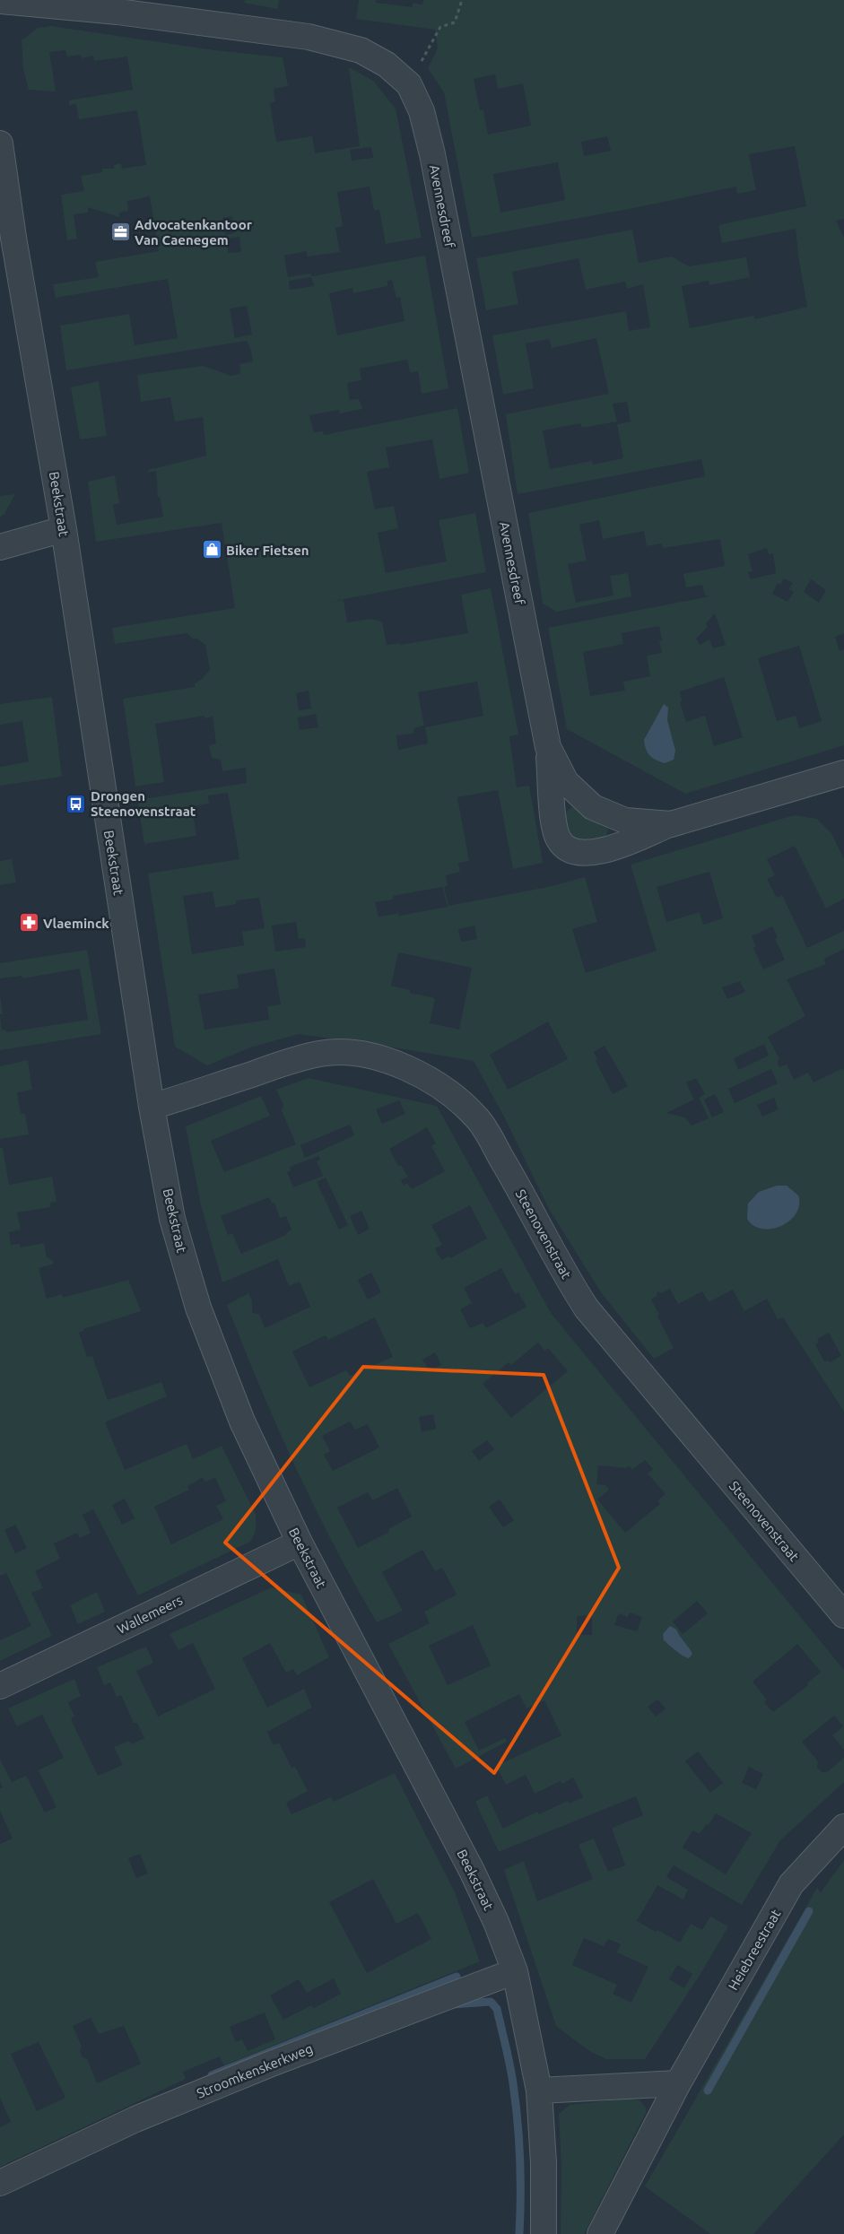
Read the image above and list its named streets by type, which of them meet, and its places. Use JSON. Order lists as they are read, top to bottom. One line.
{"streets":{"street":["Avennesdreef","Beekstraat","Steenovenstraat","Wallemeers","Heiebreestraat","Stroomkenskerkweg"]},"crossings":[["Beekstraat","Steenovenstraat"],["Beekstraat","Wallemeers"],["Beekstraat","Stroomkenskerkweg"]],"places":{"office":["Advocatenkantoor Van Caenegem"],"shop":["Biker Fietsen"],"bus stop":["Drongen Steenovenstraat"],"pharmacy":["Vlaeminck"]}}
